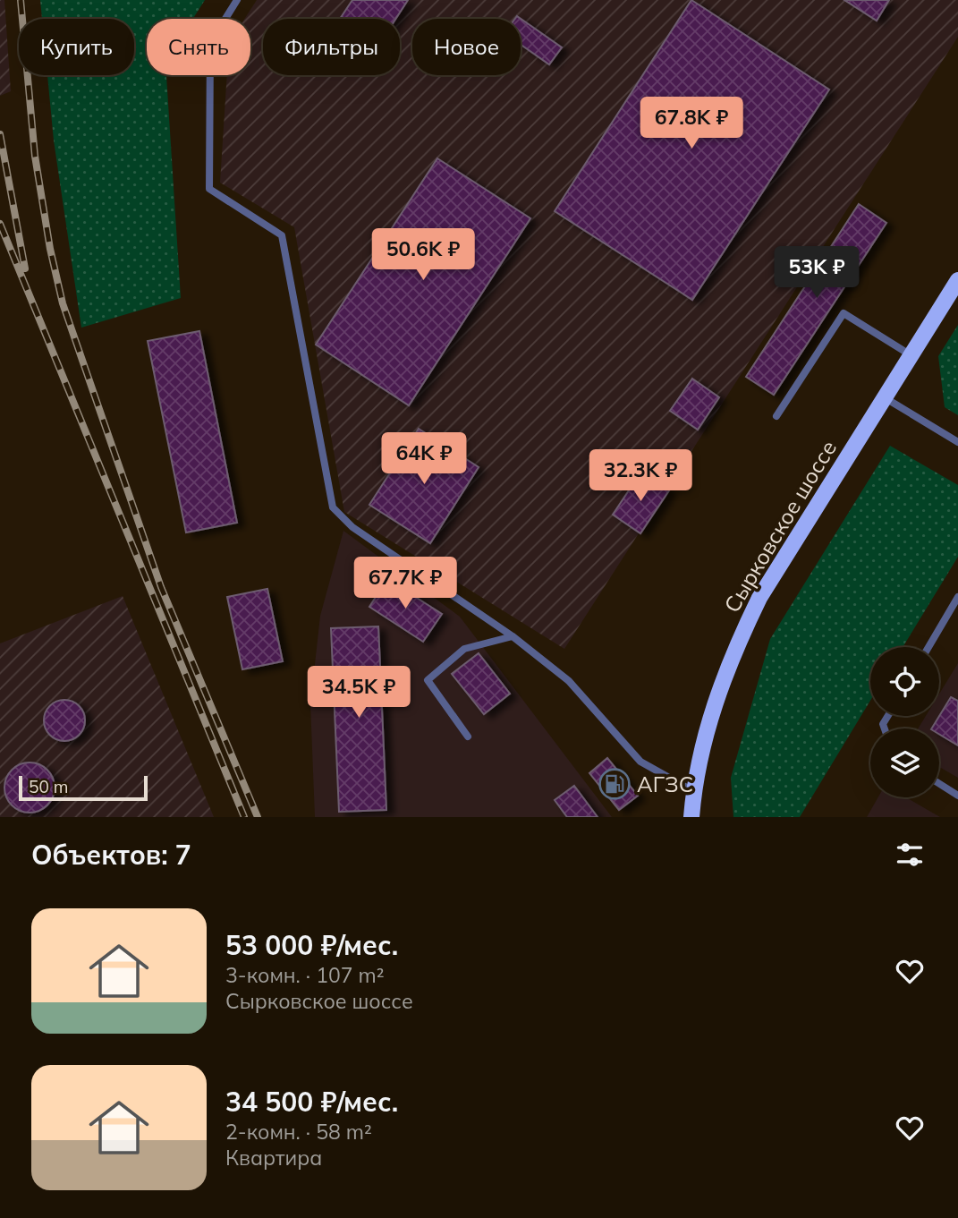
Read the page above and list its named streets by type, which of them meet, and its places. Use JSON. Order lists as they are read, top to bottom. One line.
{"streets":{"main road":["Сырковское шоссе"]},"places":{"fuel station":["АГЗС"]},"scale_bar":"50 m","page":{"chip":["Купить","Снять","Фильтры","Новое"],"price":["67.8K ₽","50.6K ₽","53K ₽","64K ₽","32.3K ₽","67.7K ₽","34.5K ₽"],"scale":"50 m","heading":"Объектов: 7","list":[{"name":"53 000 ₽/мес.","note":"3-комн. · 107 m² · Сырковское шоссе"},{"name":"34 500 ₽/мес.","note":"2-комн. · 58 m² · Квартира"}]}}
